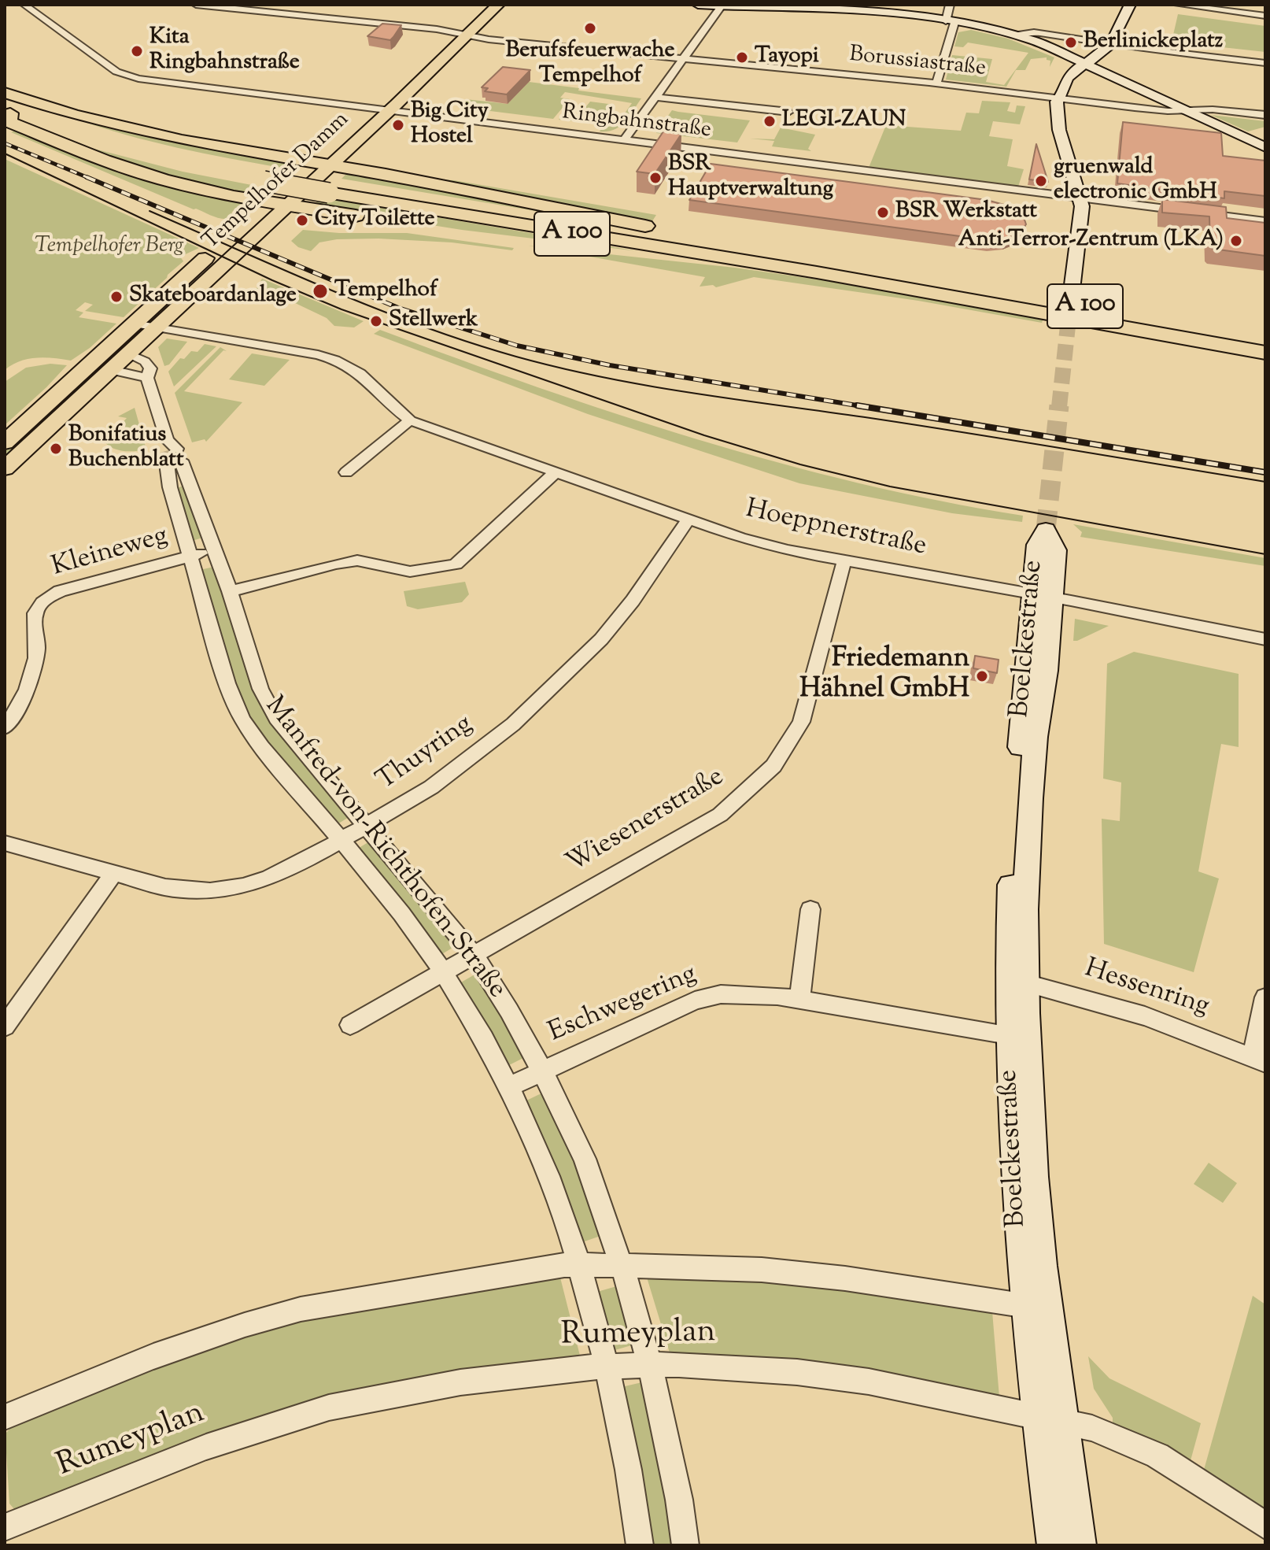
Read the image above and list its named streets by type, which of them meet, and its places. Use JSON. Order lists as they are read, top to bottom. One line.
{"streets":{"highway":["A 100"],"main road":["Tempelhofer Damm","Boelckestraße"],"street":["Borussiastraße","Ringbahnstraße","Hoeppnerstraße","Kleineweg","Thuyring","Wiesenerstraße","Manfred-von-Richthofen-Straße","Hessenring","Eschwegering","Rumeyplan"]},"crossings":[["Borussiastraße","Tempelhofer Damm"],["Ringbahnstraße","Tempelhofer Damm"],["Tempelhofer Damm","Hoeppnerstraße"],["Tempelhofer Damm","Manfred-von-Richthofen-Straße"],["Hoeppnerstraße","Boelckestraße"],["Hoeppnerstraße","Thuyring"],["Hoeppnerstraße","Wiesenerstraße"],["Kleineweg","Manfred-von-Richthofen-Straße"],["Boelckestraße","Hessenring"],["Boelckestraße","Eschwegering"],["Boelckestraße","Rumeyplan"],["Thuyring","Manfred-von-Richthofen-Straße"],["Wiesenerstraße","Manfred-von-Richthofen-Straße"],["Manfred-von-Richthofen-Straße","Eschwegering"],["Manfred-von-Richthofen-Straße","Rumeyplan"]],"parks":["Tempelhofer Berg"],"places":["Berufsfeuerwache Tempelhof","Berlinickeplatz","Kita Ringbahnstraße","Tayopi","LEGI-ZAUN","Big City Hostel","BSR Hauptverwaltung","gruenwald electronic GmbH","BSR Werkstatt","City Toilette","Anti-Terror-Zentrum (LKA)","Tempelhof","Skateboardanlage","Stellwerk","Bonifatius Buchenblatt","Friedemann Hähnel GmbH"]}
